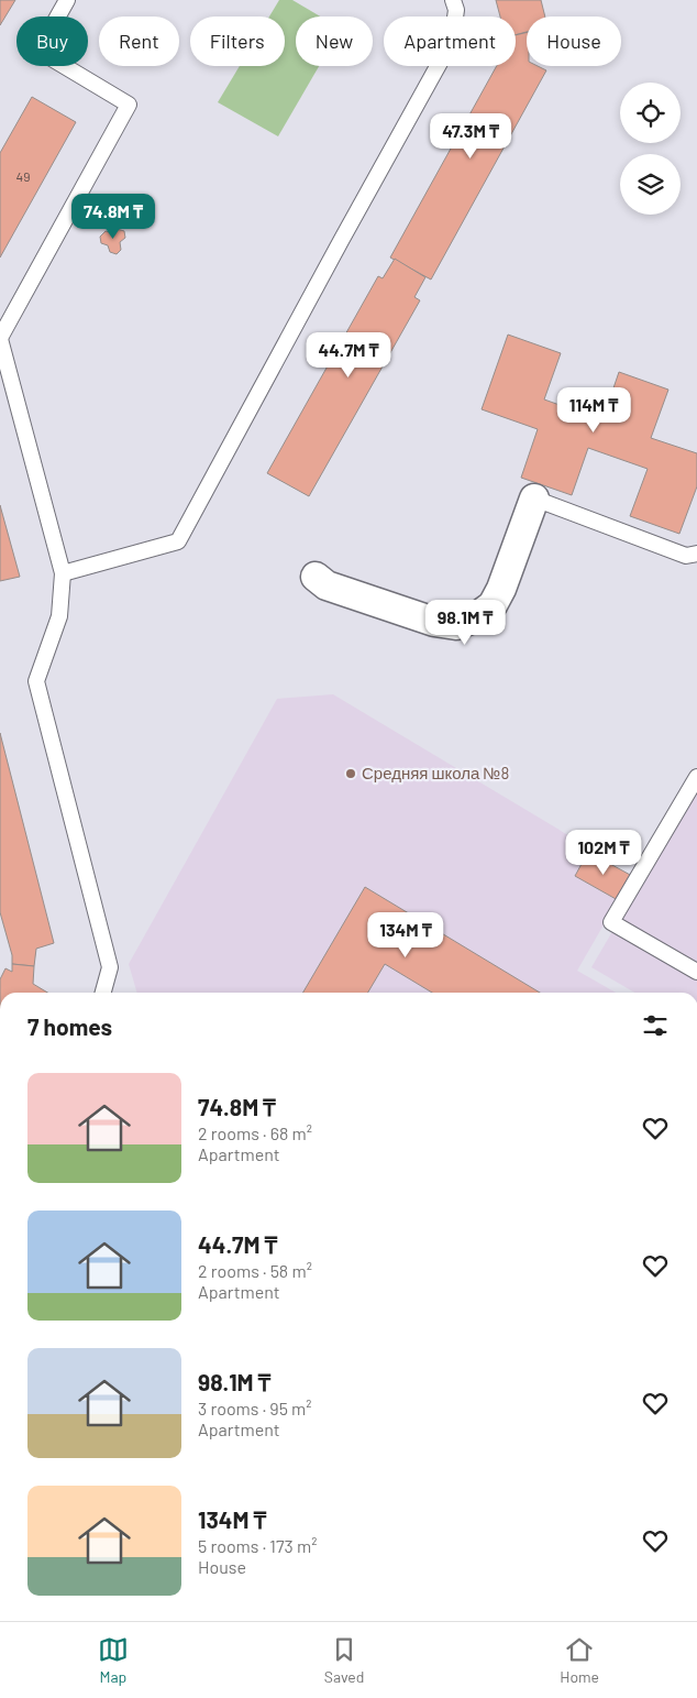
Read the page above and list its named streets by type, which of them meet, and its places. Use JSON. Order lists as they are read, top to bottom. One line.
{"places":["Средняя школа №8"],"house_numbers":["49"],"page":{"chip":["Buy","Rent","Filters","New","Apartment","House"],"price":["47.3M ₸","74.8M ₸","44.7M ₸","114M ₸","98.1M ₸","102M ₸","134M ₸"],"heading":"7 homes","list":[{"name":"74.8M ₸","note":"2 rooms · 68 m² · Apartment"},{"name":"44.7M ₸","note":"2 rooms · 58 m² · Apartment"},{"name":"98.1M ₸","note":"3 rooms · 95 m² · Apartment"},{"name":"134M ₸","note":"5 rooms · 173 m² · House"}],"tabs":["Map","Saved","Home"]}}
